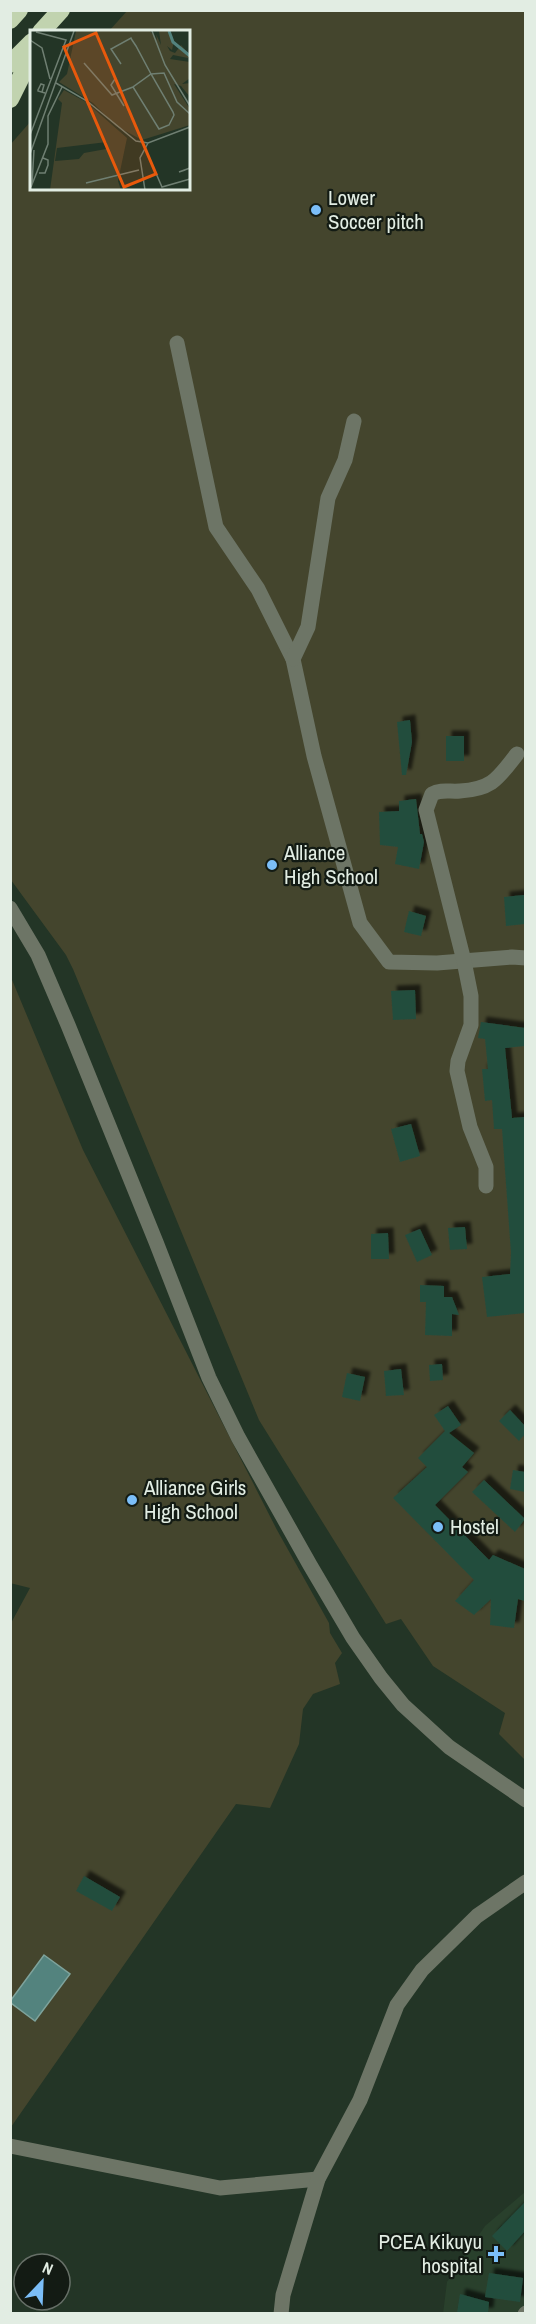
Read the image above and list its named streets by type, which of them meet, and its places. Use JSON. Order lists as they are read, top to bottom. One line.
{"places":{"other":["Lower Soccer pitch","Alliance High School","Alliance Girls High School","Hostel"],"health":["PCEA Kikuyu hospital"]},"north":"top right"}
